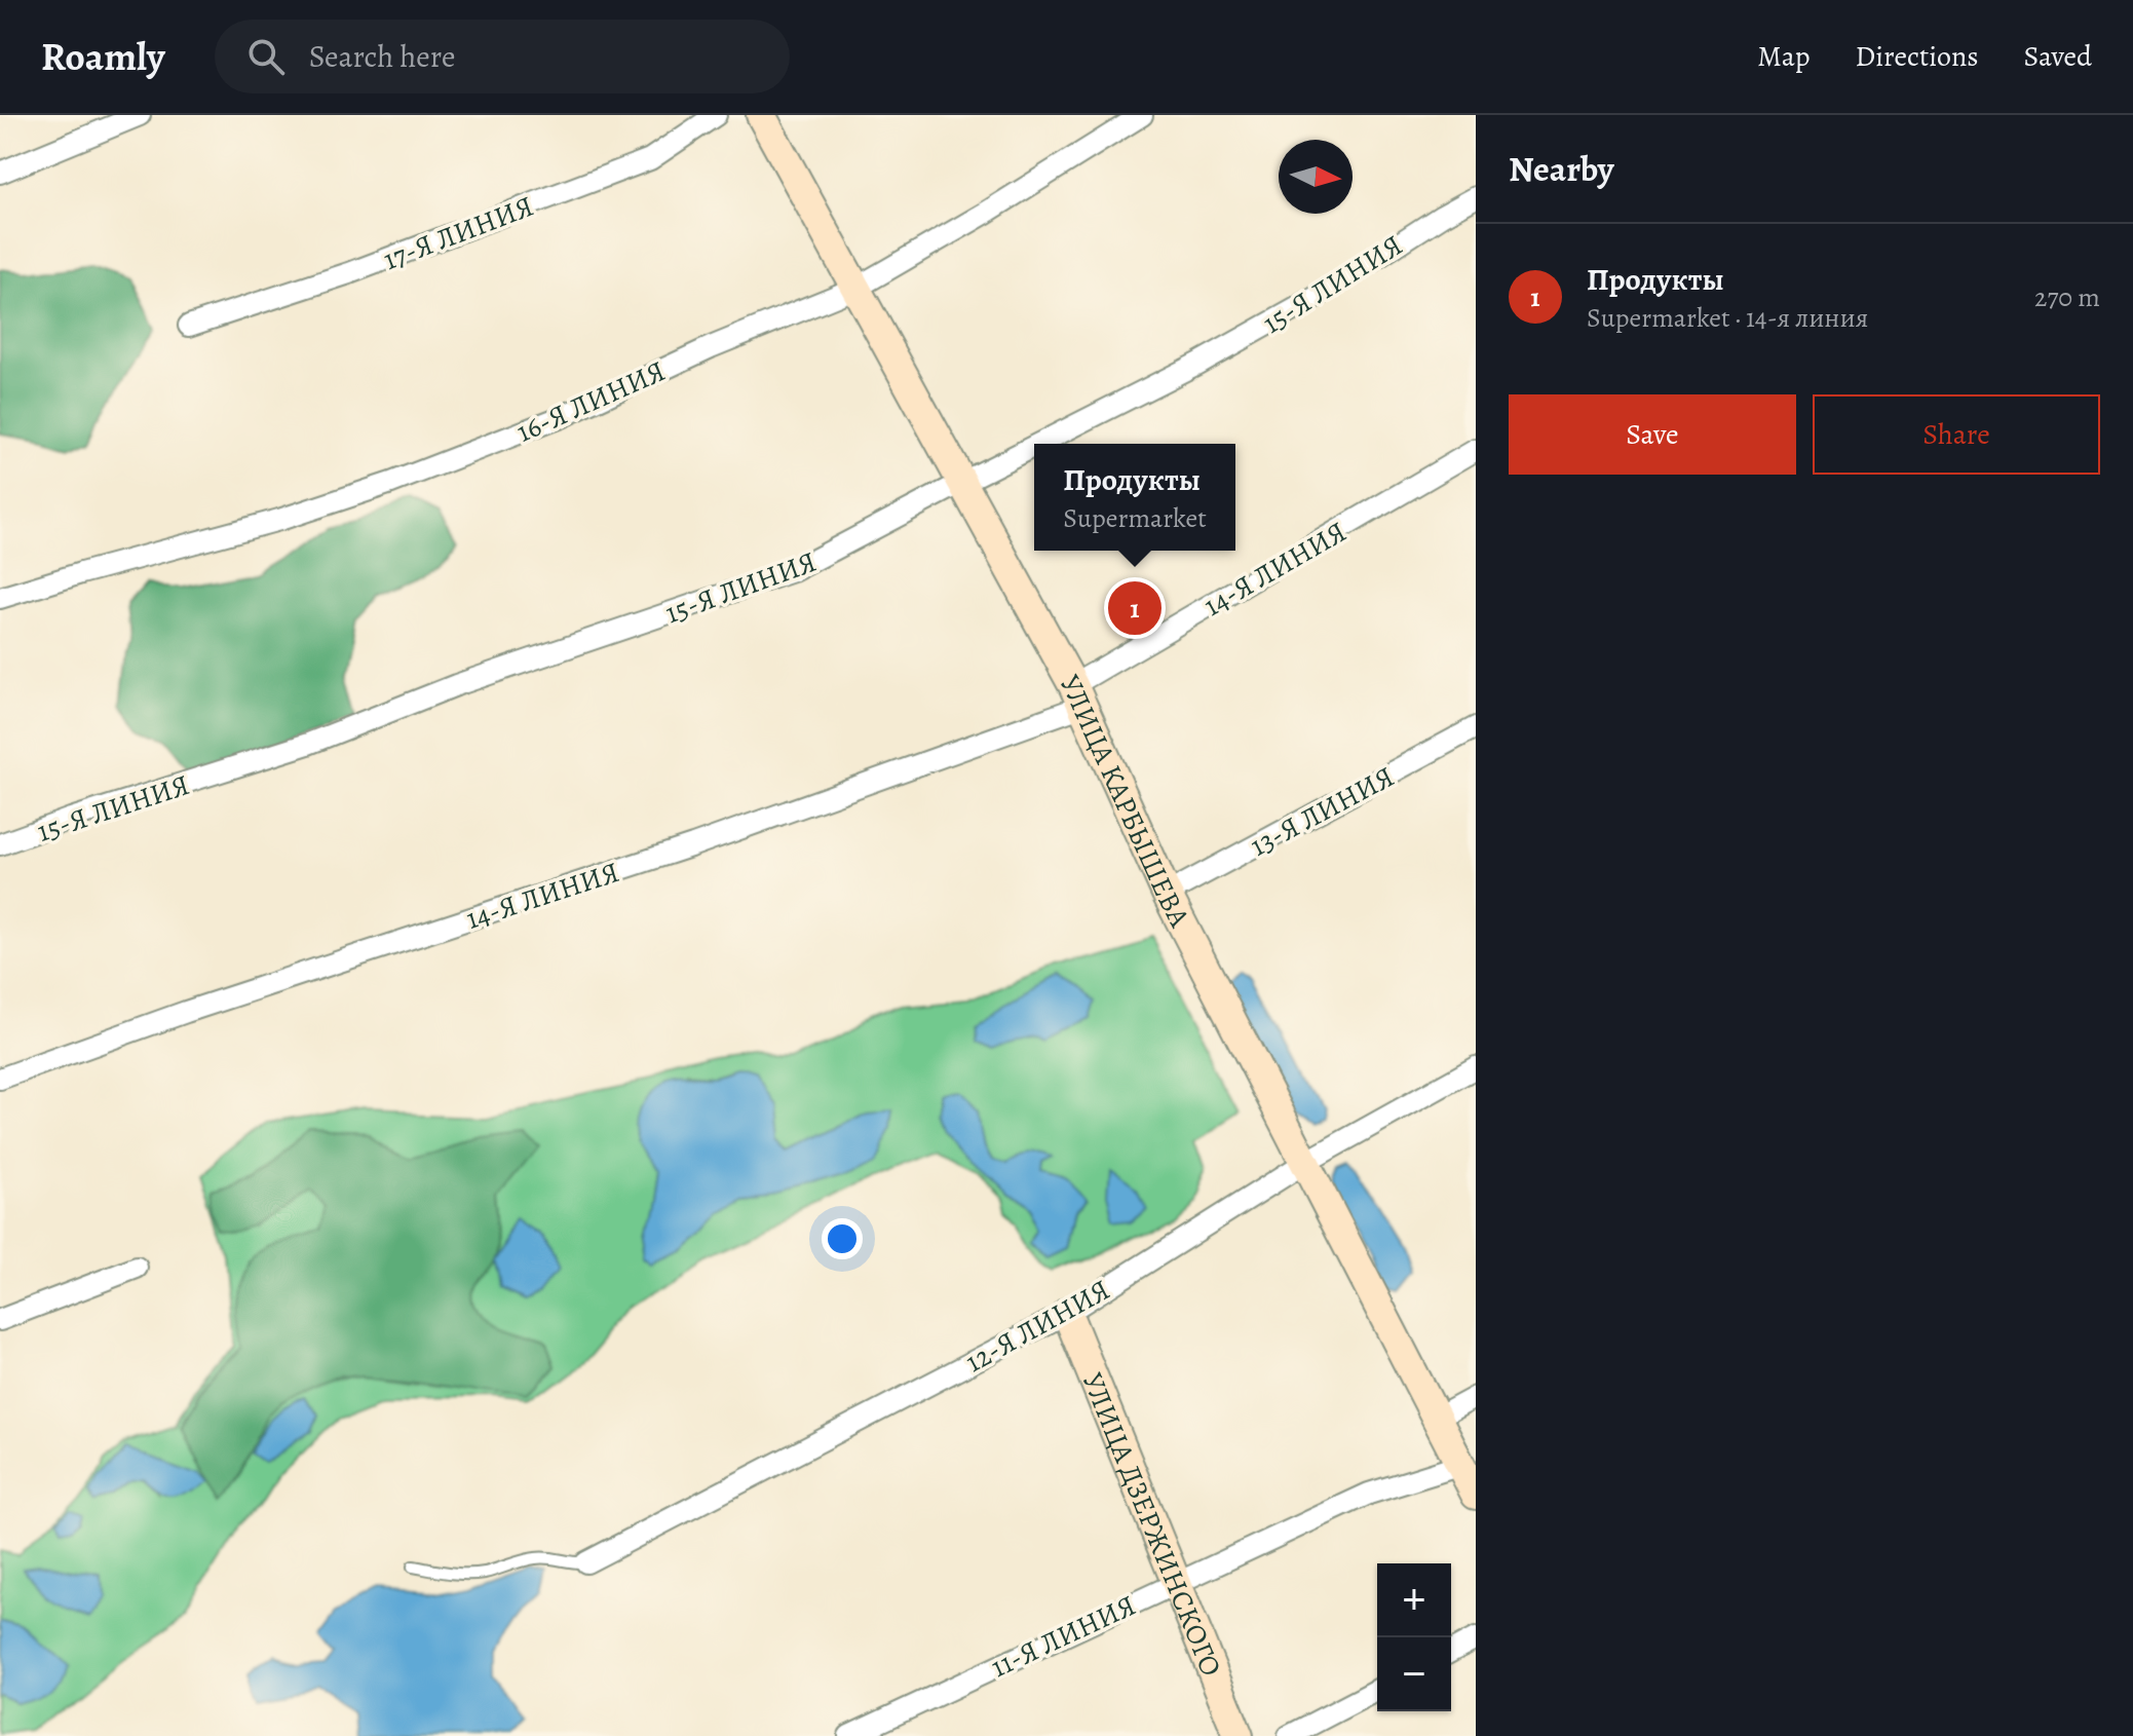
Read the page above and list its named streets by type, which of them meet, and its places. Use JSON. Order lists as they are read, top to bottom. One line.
{"streets":{"main road":["УЛИЦА КАРБЫШЕВА","УЛИЦА ДЗЕРЖИНСКОГО"],"street":["17-Я ЛИНИЯ","15-Я ЛИНИЯ","16-Я ЛИНИЯ","14-Я ЛИНИЯ","13-Я ЛИНИЯ","12-Я ЛИНИЯ","11-Я ЛИНИЯ"]},"crossings":[["15-Я ЛИНИЯ","УЛИЦА КАРБЫШЕВА"],["16-Я ЛИНИЯ","УЛИЦА КАРБЫШЕВА"],["14-Я ЛИНИЯ","УЛИЦА КАРБЫШЕВА"],["УЛИЦА КАРБЫШЕВА","13-Я ЛИНИЯ"],["УЛИЦА КАРБЫШЕВА","12-Я ЛИНИЯ"],["УЛИЦА КАРБЫШЕВА","11-Я ЛИНИЯ"],["12-Я ЛИНИЯ","УЛИЦА ДЗЕРЖИНСКОГО"],["УЛИЦА ДЗЕРЖИНСКОГО","11-Я ЛИНИЯ"]],"north":"right","page":{"header":"Roamly","search":"Search here","nav":["Map","Directions","Saved"],"heading":"Nearby","list":[{"mark":"1","name":"Продукты","note":"Supermarket · 14-я линия","value":"270 m"}],"buttons":["Save","Share"],"popup":["Продукты","Supermarket"],"pins":"1","map_buttons":["+","−"]}}
